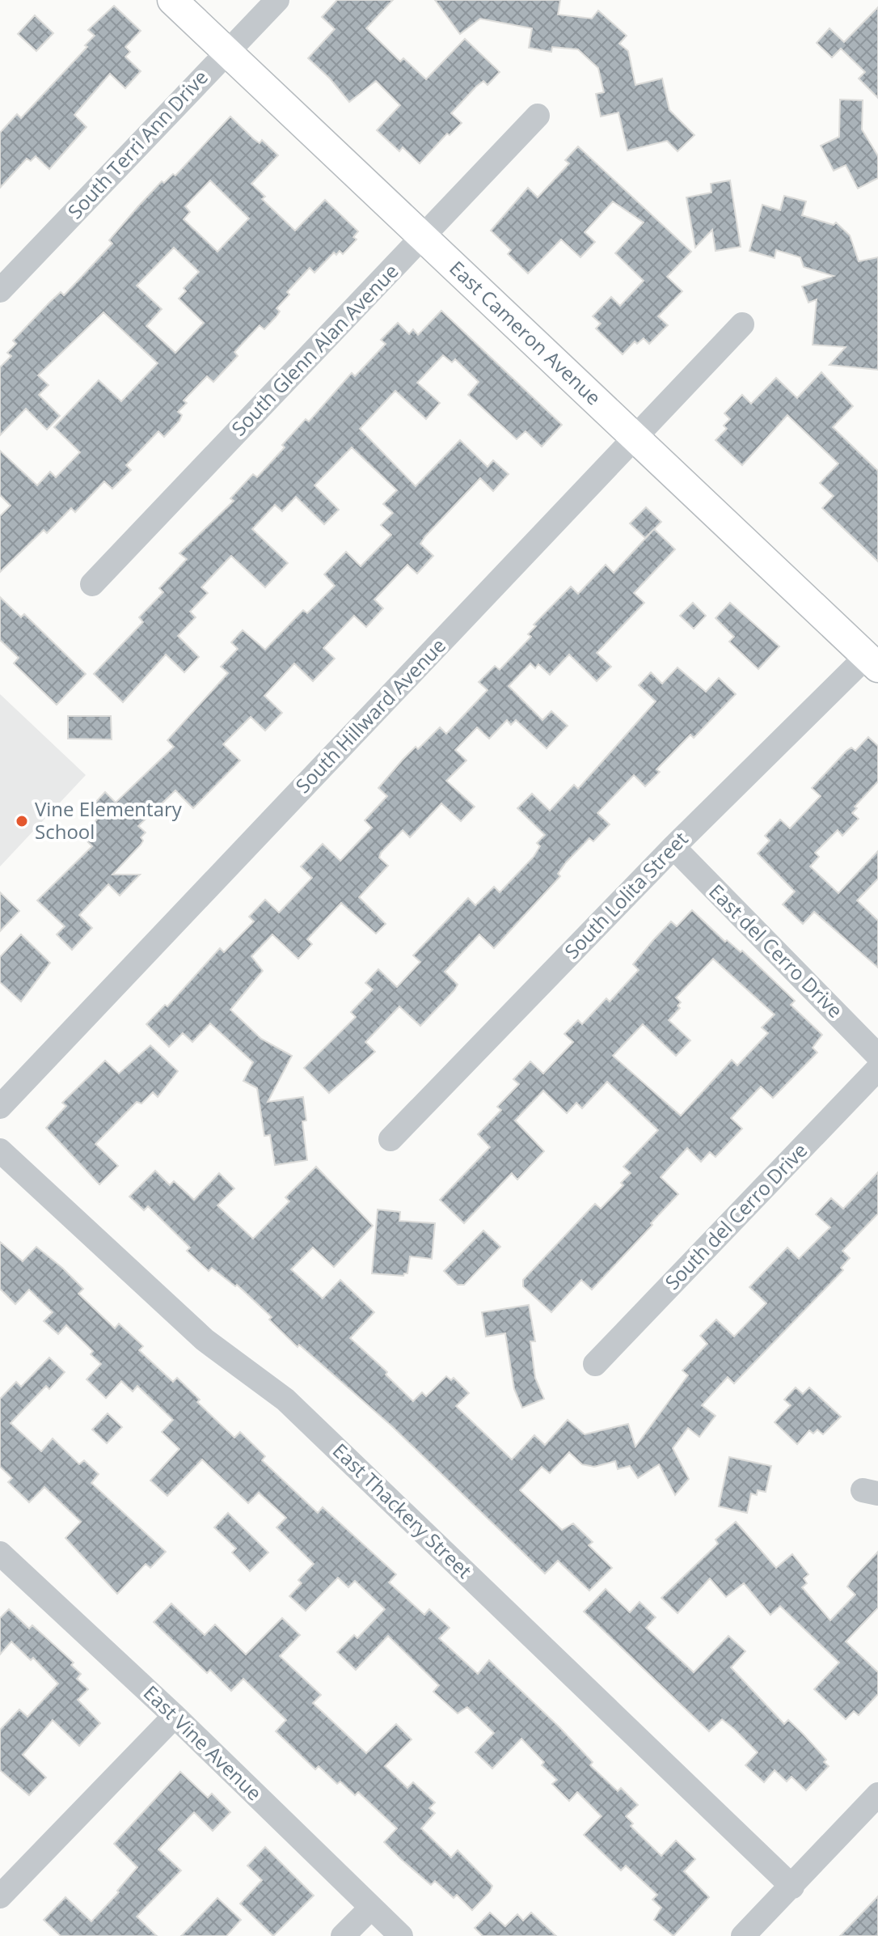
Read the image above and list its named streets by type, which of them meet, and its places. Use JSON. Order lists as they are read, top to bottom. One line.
{"streets":{"main road":["East Cameron Avenue"],"street":["South Terri Ann Drive","South Glenn Alan Avenue","South Hillward Avenue","South Lolita Street","East del Cerro Drive","South del Cerro Drive","East Thackery Street","East Vine Avenue"]},"crossings":[["South Terri Ann Drive","East Cameron Avenue"],["East Cameron Avenue","South Glenn Alan Avenue"],["East Cameron Avenue","South Hillward Avenue"],["East Cameron Avenue","South Lolita Street"],["South Lolita Street","East del Cerro Drive"]],"places":["Vine Elementary School"]}
